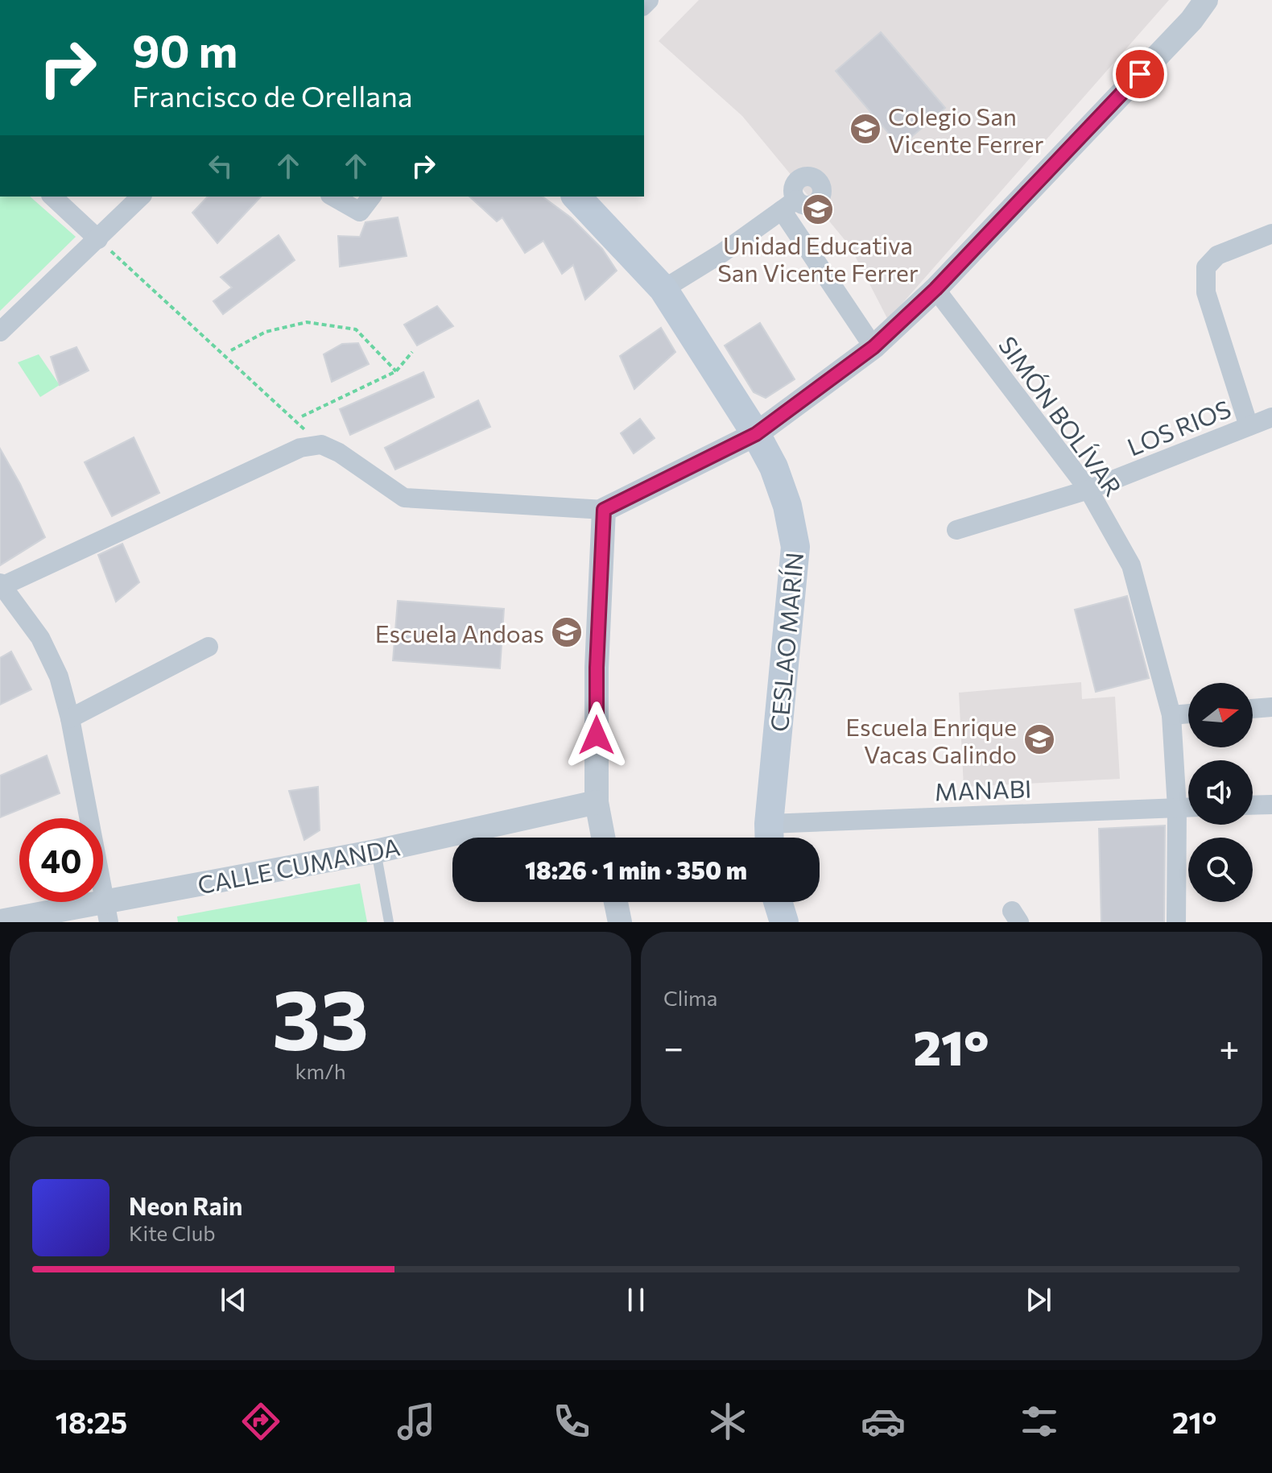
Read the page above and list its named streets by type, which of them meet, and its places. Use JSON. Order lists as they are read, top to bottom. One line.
{"streets":{"main road":["CESLAO MARÍN"],"street":["SIMÓN BOLÍVAR","LOS RIOS","MANABI","CALLE CUMANDA"]},"crossings":[["SIMÓN BOLÍVAR","LOS RIOS"],["SIMÓN BOLÍVAR","MANABI"],["CESLAO MARÍN","MANABI"]],"places":{"school or university":["Colegio San Vicente Ferrer","Unidad Educativa San Vicente Ferrer","Escuela Andoas","Escuela Enrique Vacas Galindo"]},"north":"right","page":{"turn":["90 m","Francisco de Orellana"],"limit":"40","trip":"18:26 · 1 min · 350 m","tile":[["33","km/h"],"Clima"],"heat":["−","21°","+"],"song":["Neon Rain","Kite Club"],"tabs":["18:25","21°"]}}
